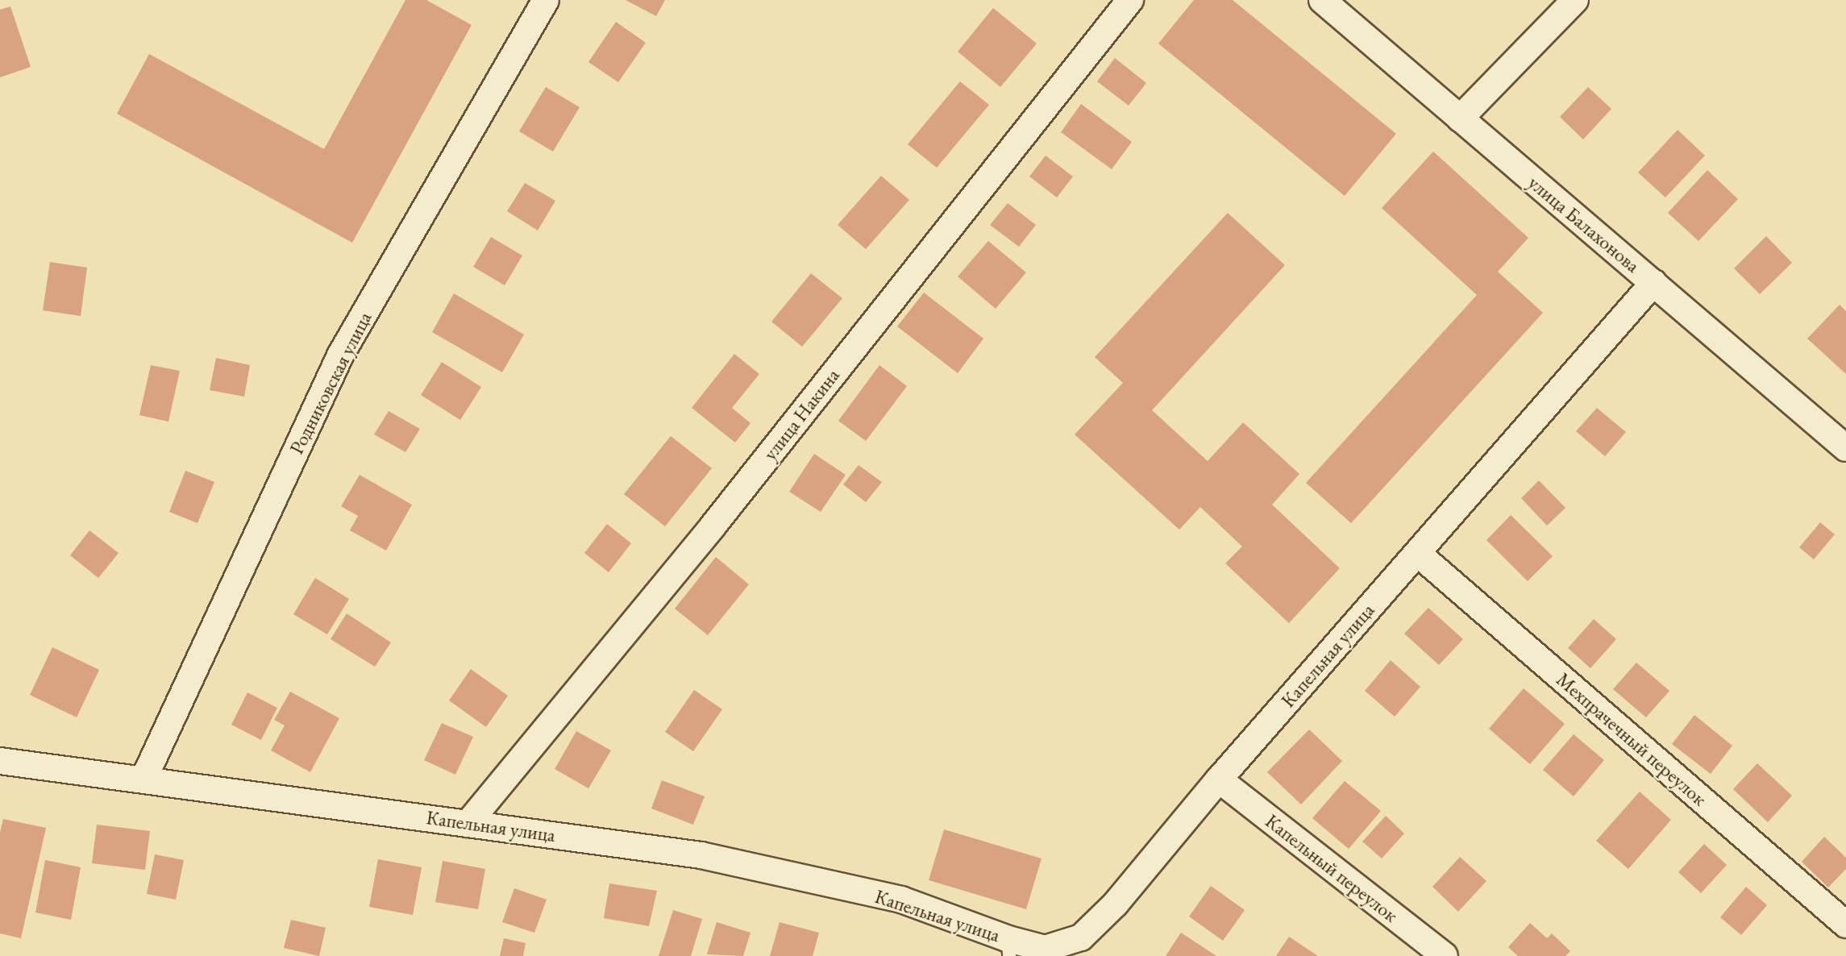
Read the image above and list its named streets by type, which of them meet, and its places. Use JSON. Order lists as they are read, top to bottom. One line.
{"streets":{"street":["улица Балахонова","Родниковская улица","улица Накина","Капельная улица","Мехпрачечный переулок","Капельный переулок"]},"crossings":[["улица Балахонова","Капельная улица"],["Родниковская улица","Капельная улица"],["улица Накина","Капельная улица"],["Капельная улица","Мехпрачечный переулок"],["Капельная улица","Капельный переулок"]]}
